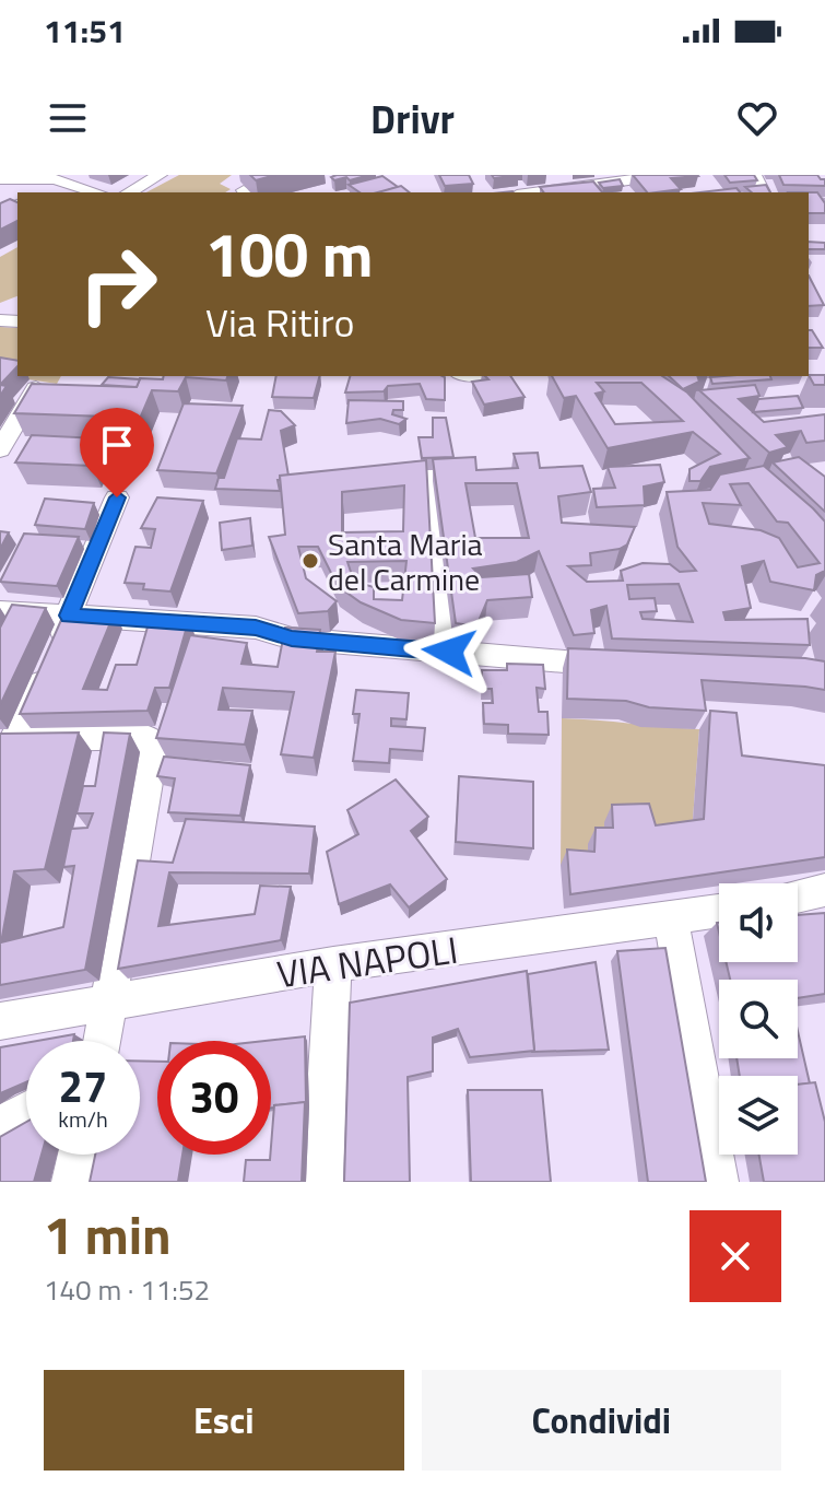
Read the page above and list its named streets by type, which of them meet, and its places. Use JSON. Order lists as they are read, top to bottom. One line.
{"streets":{"street":["VIA NAPOLI"]},"places":["Santa Maria del Carmine"],"page":{"status":"11:51","header":"Drivr","turn":["100 m","Via Ritiro"],"speed":"27 km/h","limit":"30","heading":["1 min","140 m · 11:52"],"buttons":["Esci","Condividi"]}}
